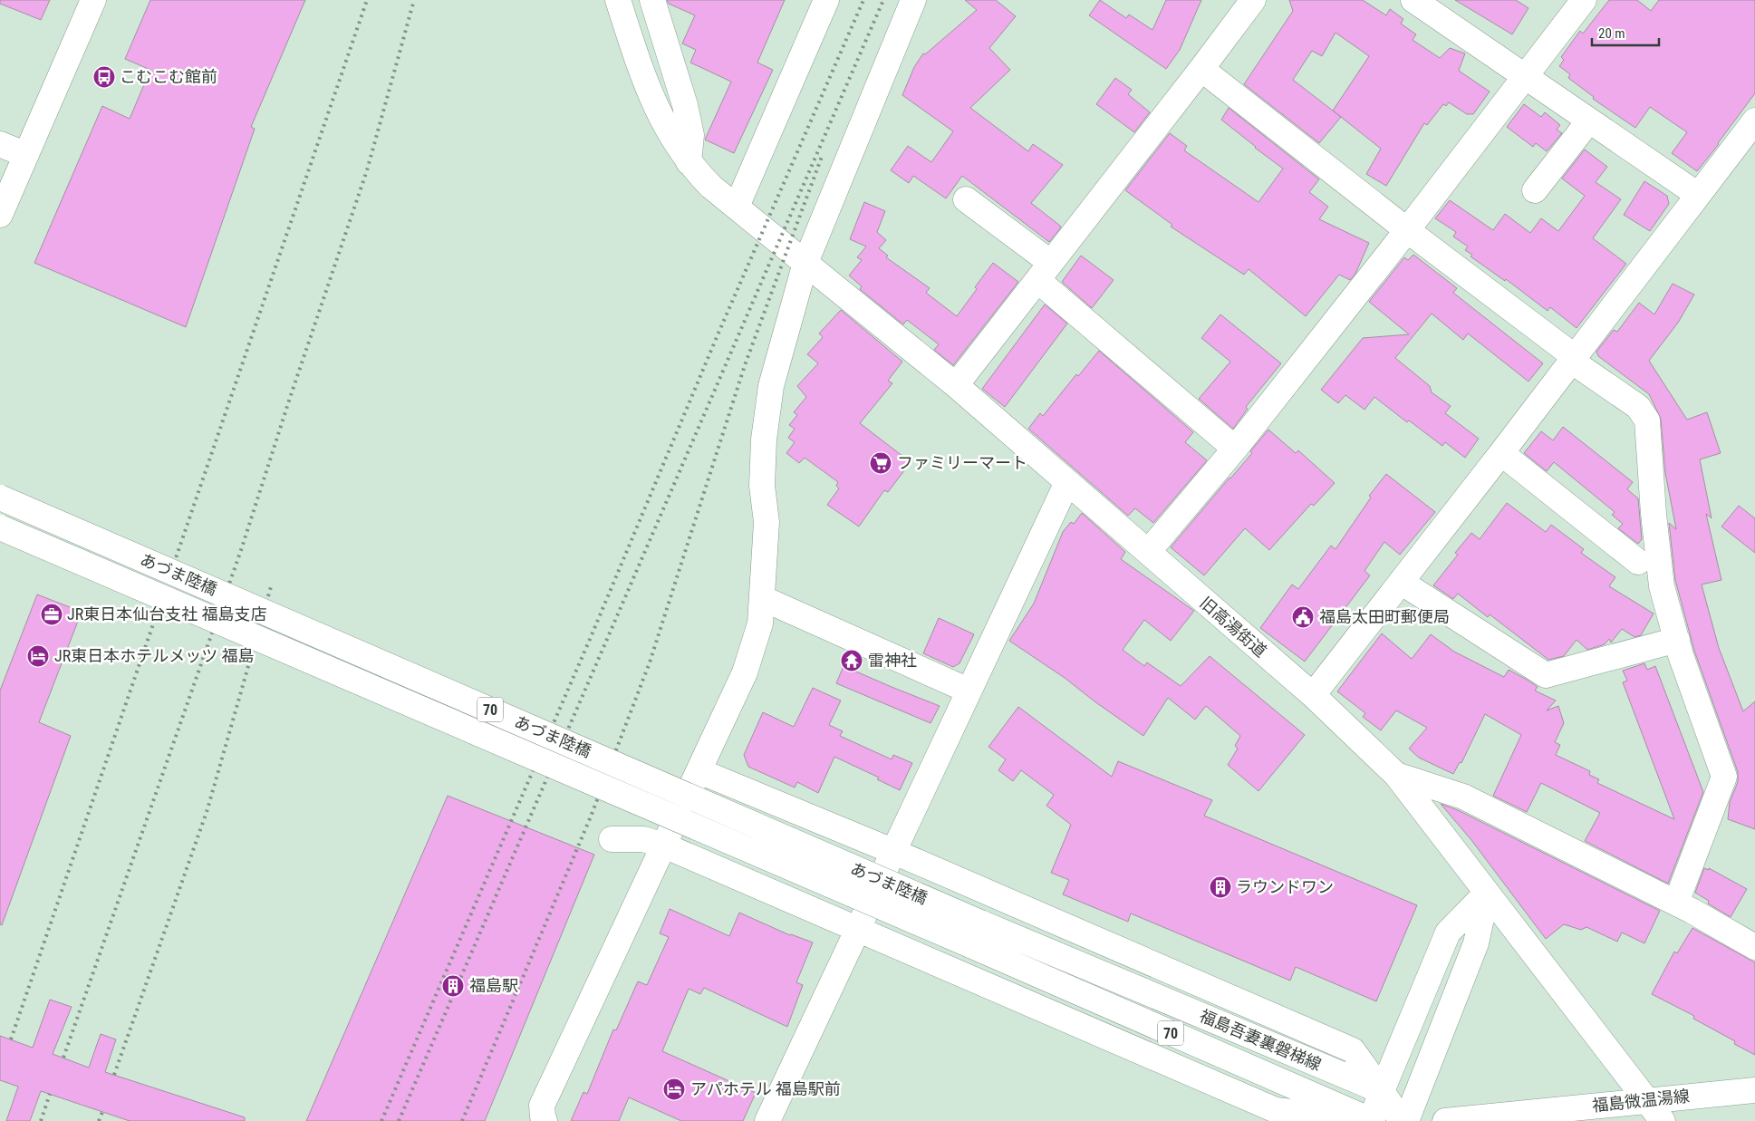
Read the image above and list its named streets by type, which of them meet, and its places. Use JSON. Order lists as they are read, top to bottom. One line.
{"streets":{"street":["あづま陸橋","旧高湯街道","70","福島吾妻裏磐梯線","福島微温湯線"]},"crossings":[["あづま陸橋","福島吾妻裏磐梯線"],["旧高湯街道","福島微温湯線"]],"places":{"bus stop":["こむこむ館前"],"supermarket":["ファミリーマート"],"office":["JR東日本仙台支社 福島支店"],"public building":["福島太田町郵便局"],"hotel":["JR東日本ホテルメッツ 福島","アパホテル 福島駅前"],"temple":["雷神社"],"building":["ラウンドワン","福島駅"]},"scale_bar":"20 m"}
